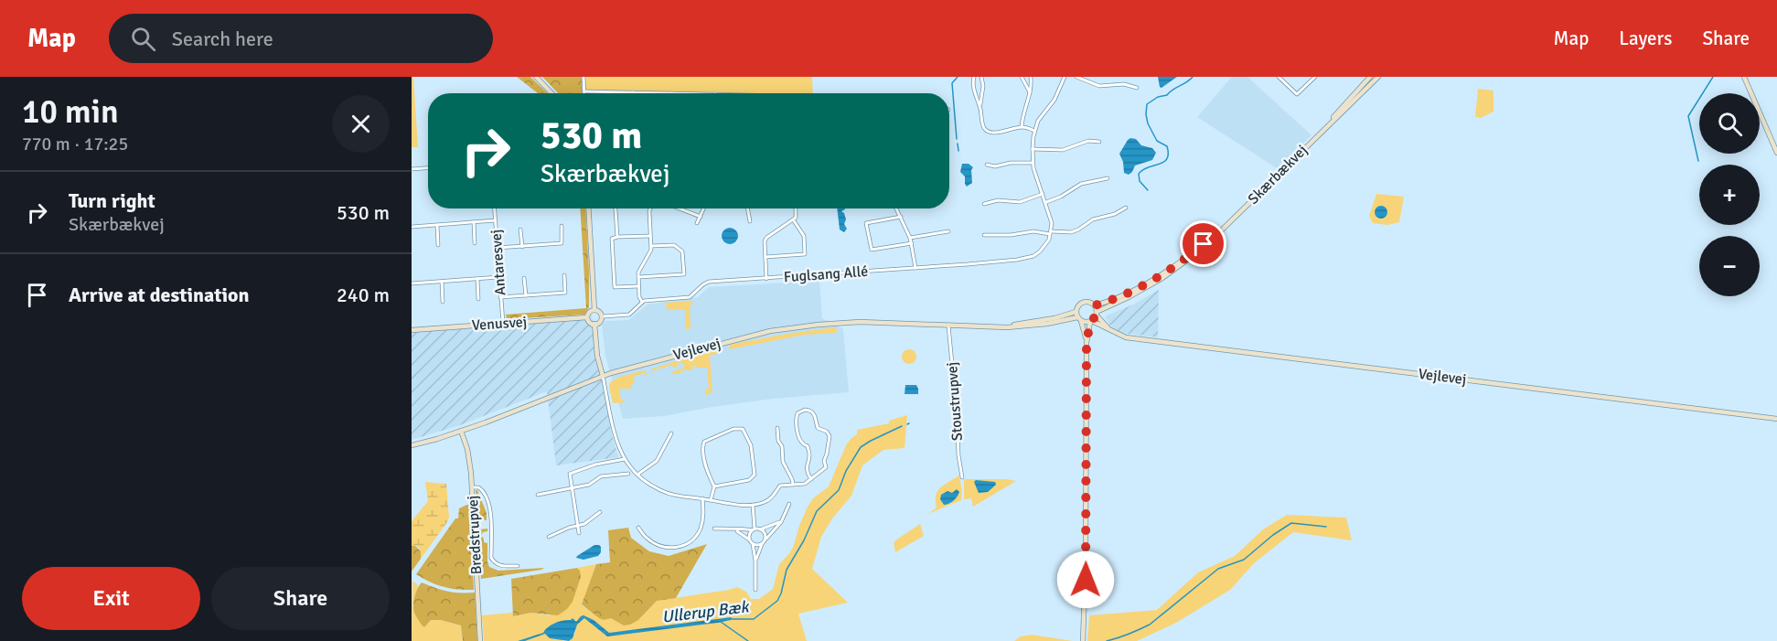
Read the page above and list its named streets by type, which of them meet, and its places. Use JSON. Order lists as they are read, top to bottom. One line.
{"streets":{"street":["Skærbækvej","Antaresvej","Fuglsang Allé","Venusvej","Vejlevej","Stoustrupvej","Bredstrupvej"]},"crossings":[["Skærbækvej","Vejlevej"],["Antaresvej","Venusvej"],["Fuglsang Allé","Venusvej"],["Vejlevej","Stoustrupvej"],["Vejlevej","Bredstrupvej"]],"water":["Ullerup Bæk"],"page":{"header":"Map","search":"Search here","nav":["Map","Layers","Share"],"heading":["10 min","770 m · 17:25"],"map_buttons":["+","−"],"turn":["530 m","Skærbækvej"],"list":[{"name":"Turn right","note":"Skærbækvej","value":"530 m"},{"name":"Arrive at destination","value":"240 m"}],"buttons":["Exit","Share"]}}
